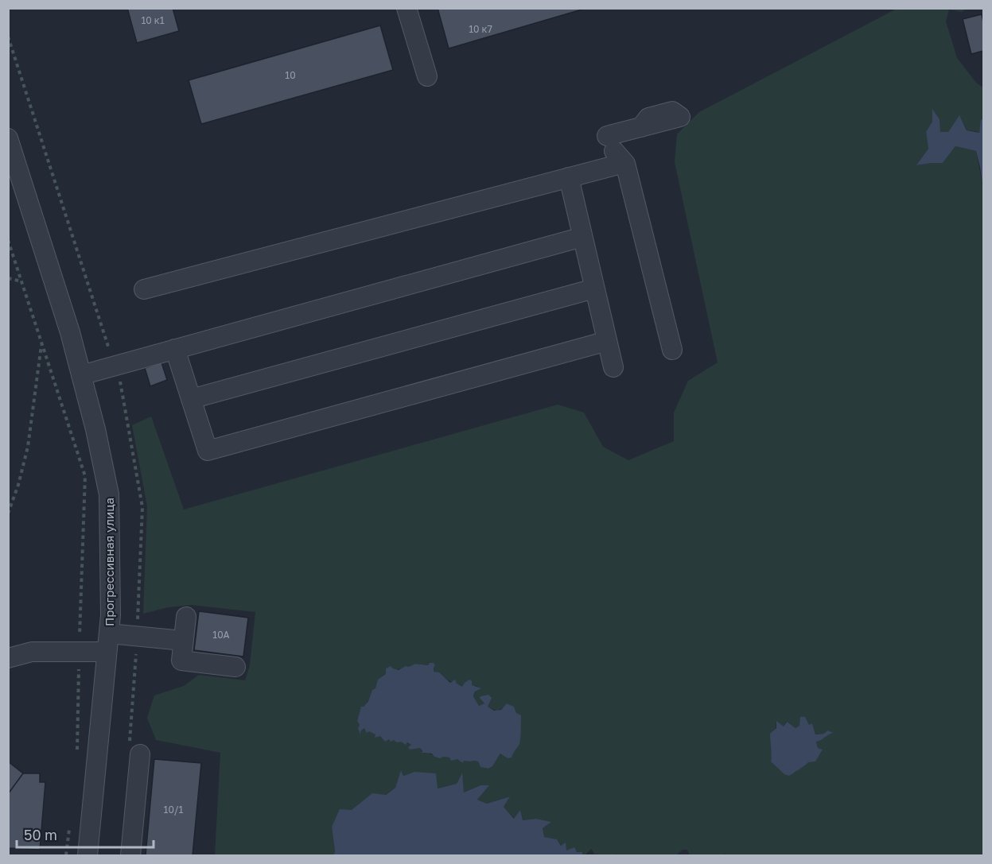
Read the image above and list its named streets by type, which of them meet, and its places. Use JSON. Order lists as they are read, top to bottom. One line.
{"streets":{"street":["Прогрессивная улица"]},"house_numbers":["10 к1","10 к7","10","10А","10/1"],"scale_bar":"50 m"}
